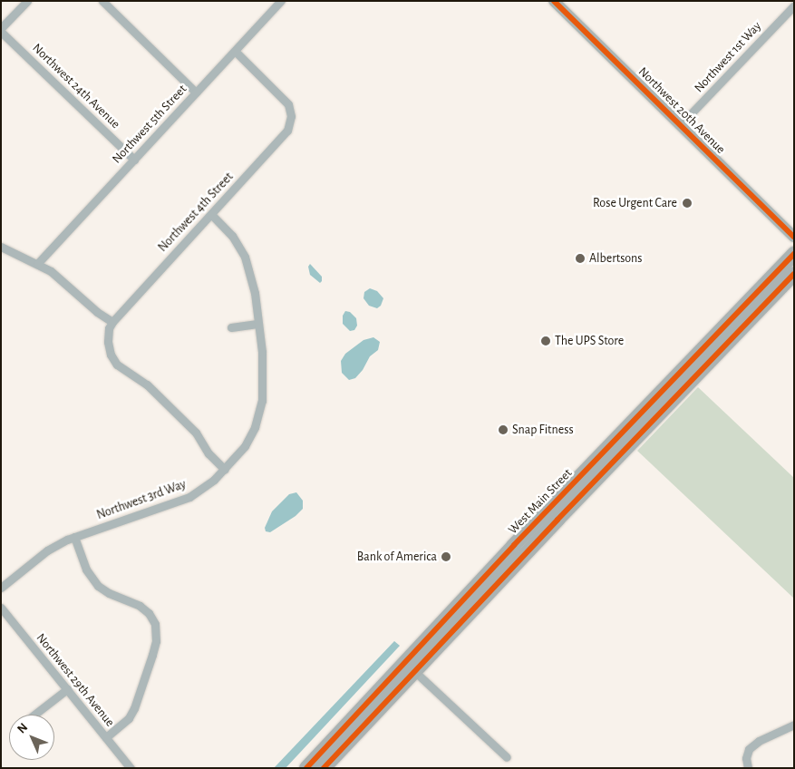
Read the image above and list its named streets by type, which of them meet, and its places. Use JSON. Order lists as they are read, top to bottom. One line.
{"streets":{"highway":["West Main Street"],"street":["Northwest 1st Way","Northwest 24th Avenue","Northwest 20th Avenue","Northwest 5th Street","Northwest 4th Street","Northwest 3rd Way","Northwest 29th Avenue"]},"crossings":[["Northwest 1st Way","Northwest 20th Avenue"],["Northwest 24th Avenue","Northwest 5th Street"],["Northwest 5th Street","Northwest 4th Street"],["Northwest 4th Street","Northwest 3rd Way"]],"places":["Rose Urgent Care","Albertsons","The UPS Store","Snap Fitness","Bank of America"],"north":"top left"}
